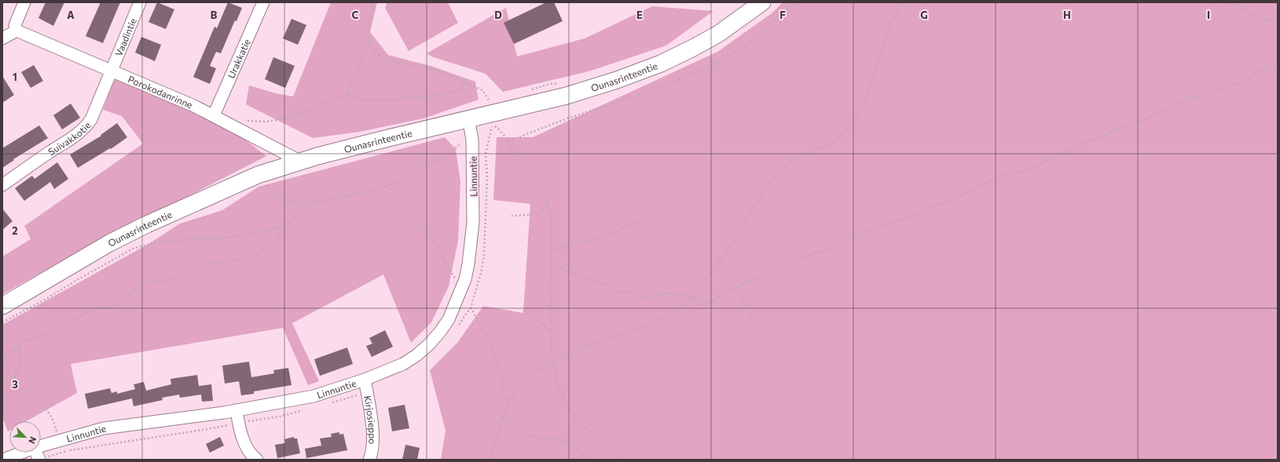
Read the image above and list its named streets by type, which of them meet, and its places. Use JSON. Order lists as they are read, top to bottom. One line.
{"streets":{"street":["Vaadintie","Urakkatie","Ounasrinteentie","Porokodanrinne","Suivakkotie","Linnuntie","Kirjosieppo"]},"crossings":[["Vaadintie","Porokodanrinne"],["Vaadintie","Suivakkotie"],["Urakkatie","Porokodanrinne"],["Ounasrinteentie","Porokodanrinne"],["Ounasrinteentie","Linnuntie"],["Porokodanrinne","Suivakkotie"],["Linnuntie","Kirjosieppo"]],"north":"bottom right","grid":{"columns":["A","B","C","D","E","F","G","H","I"],"rows":["1","2","3"]}}
